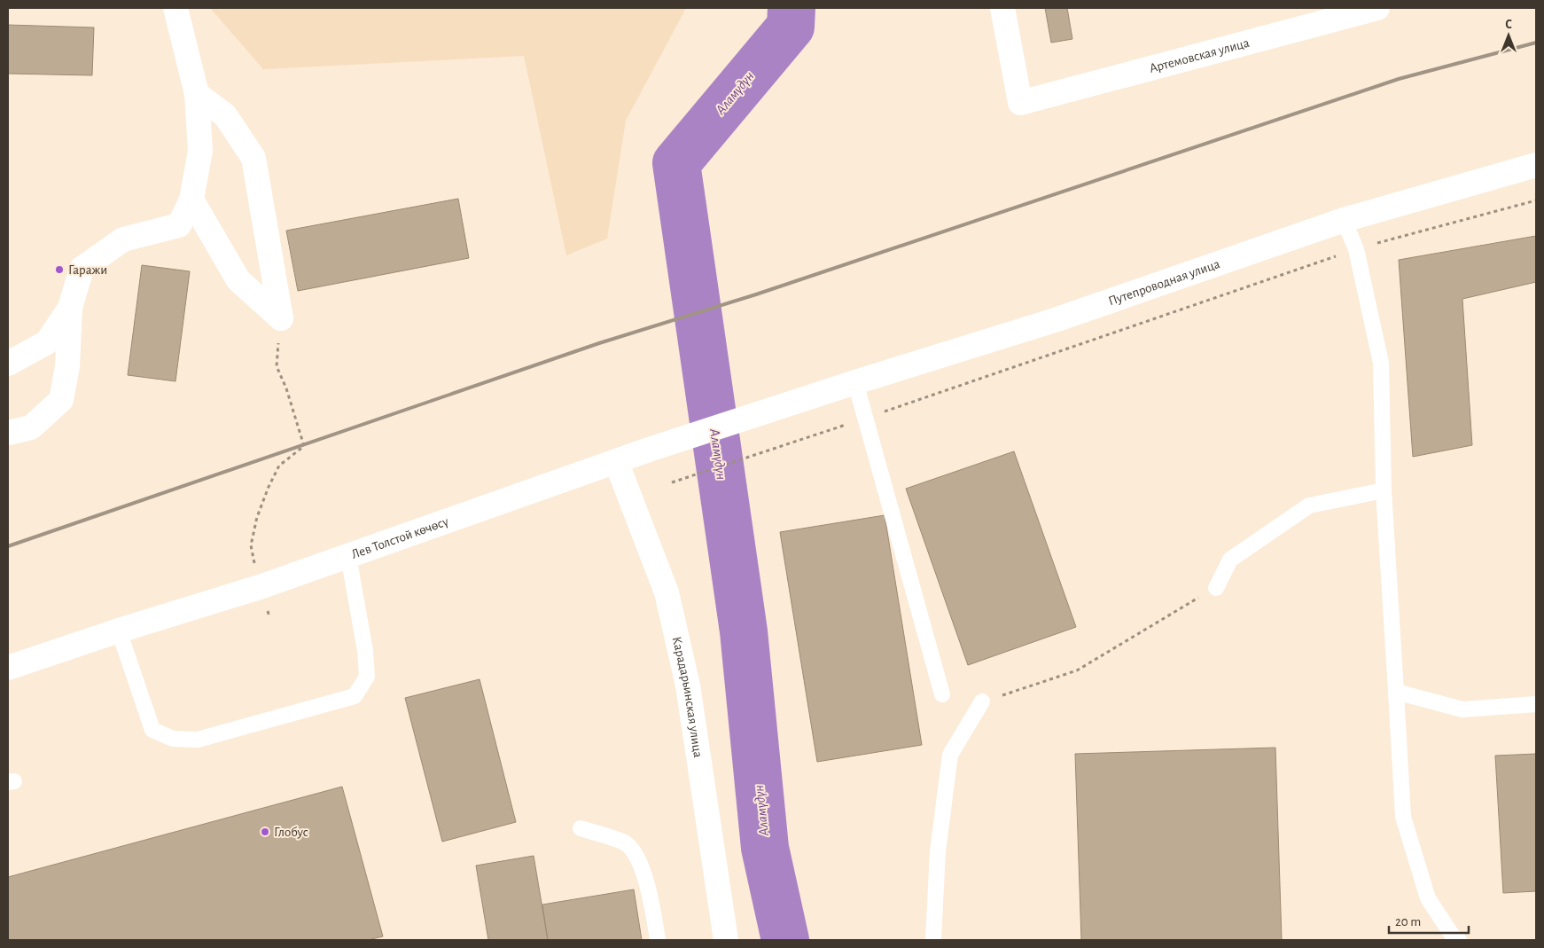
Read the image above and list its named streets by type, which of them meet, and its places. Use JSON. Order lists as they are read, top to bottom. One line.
{"streets":{"street":["Артемовская улица","Путепроводная улица","Лев Толстой көчөсү","Карадарьинская улица"]},"crossings":[["Путепроводная улица","Лев Толстой көчөсү"],["Лев Толстой көчөсү","Карадарьинская улица"]],"water":["Аламүдүн"],"places":["Гаражи","Глобус"],"scale_bar":"20 m","north":"top"}
